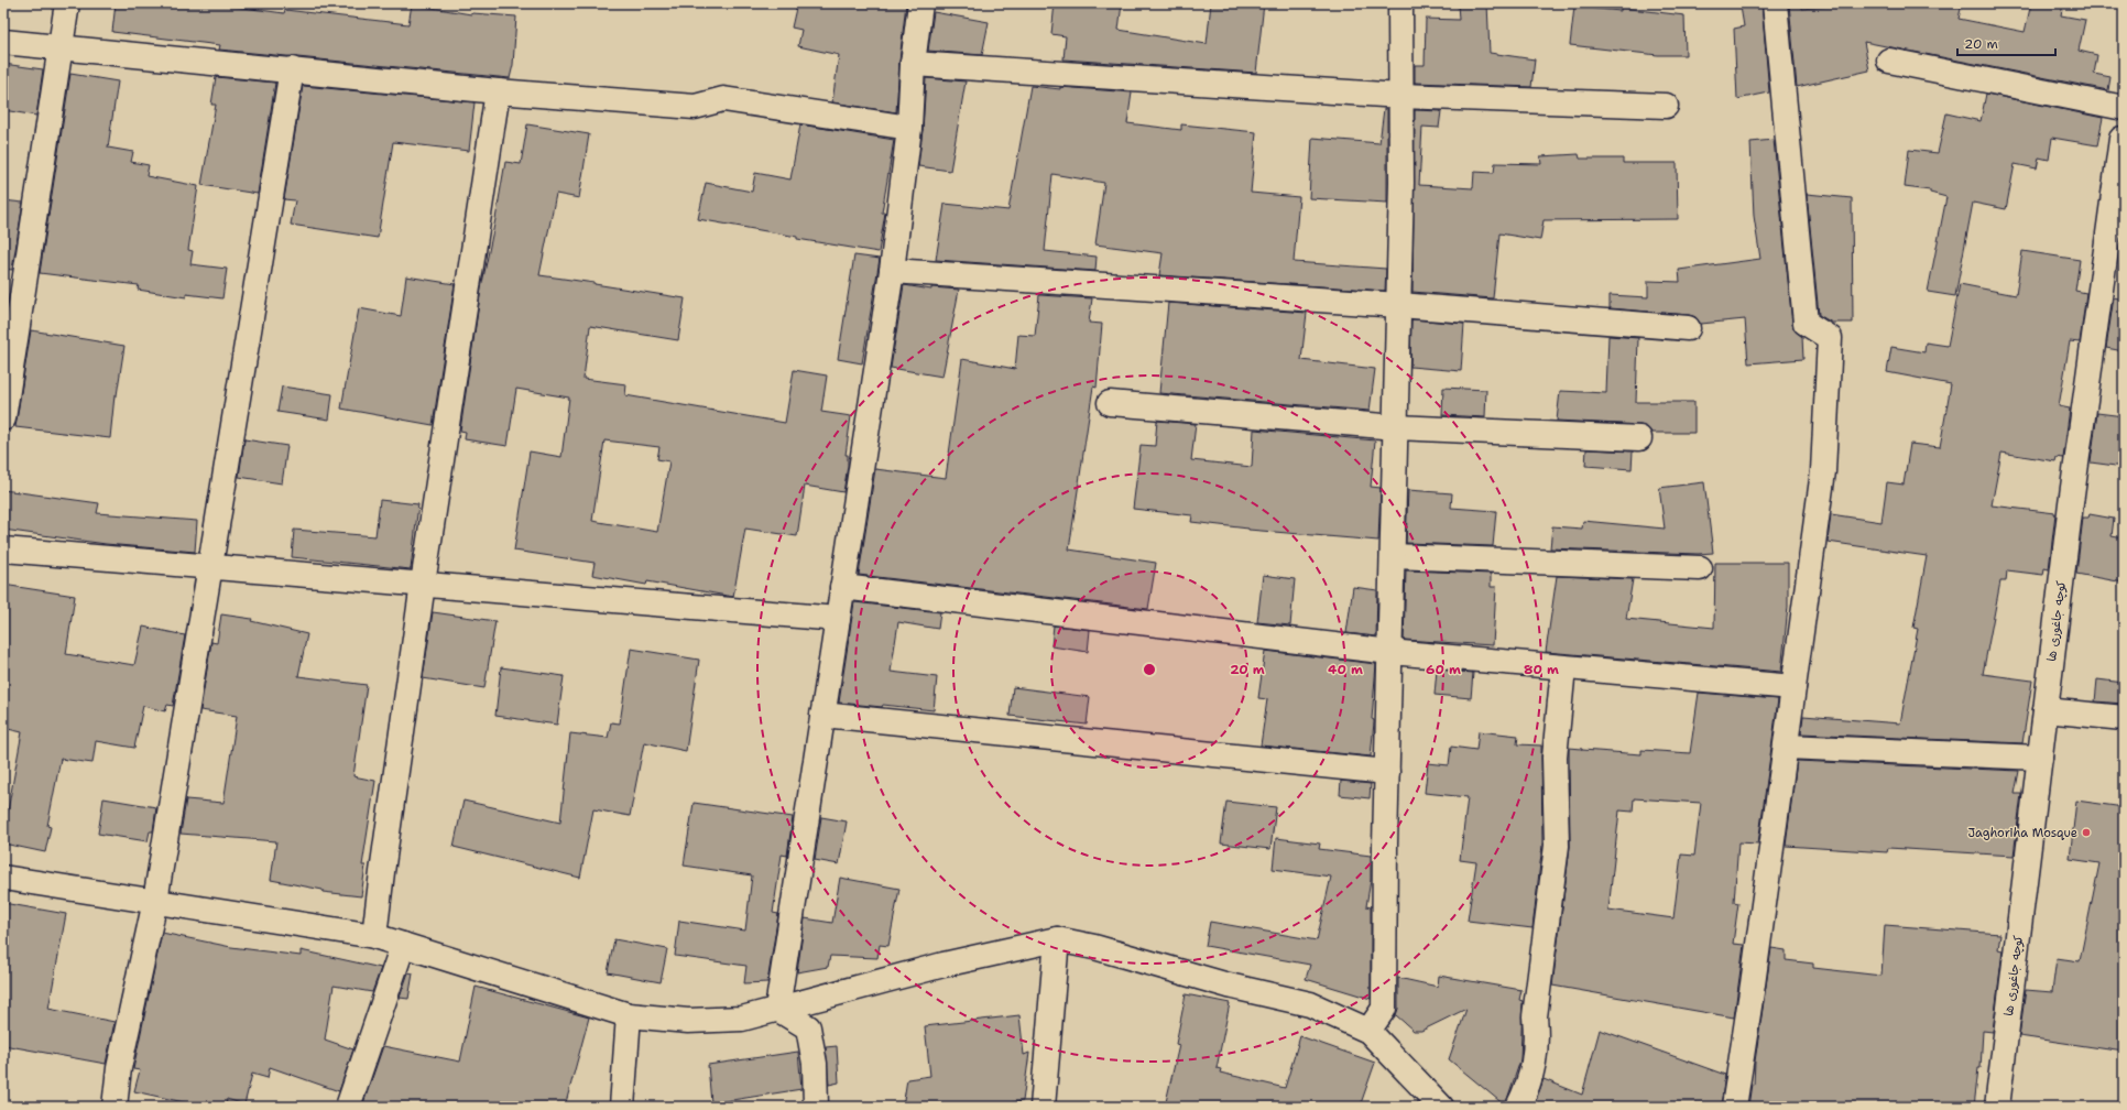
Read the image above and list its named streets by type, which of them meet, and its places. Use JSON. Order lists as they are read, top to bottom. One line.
{"streets":{"street":["کوچه جاغوری ها"]},"places":["Jaghoriha Mosque"],"scale_bar":"20 m","rings":["20 m","40 m","60 m","80 m"]}
